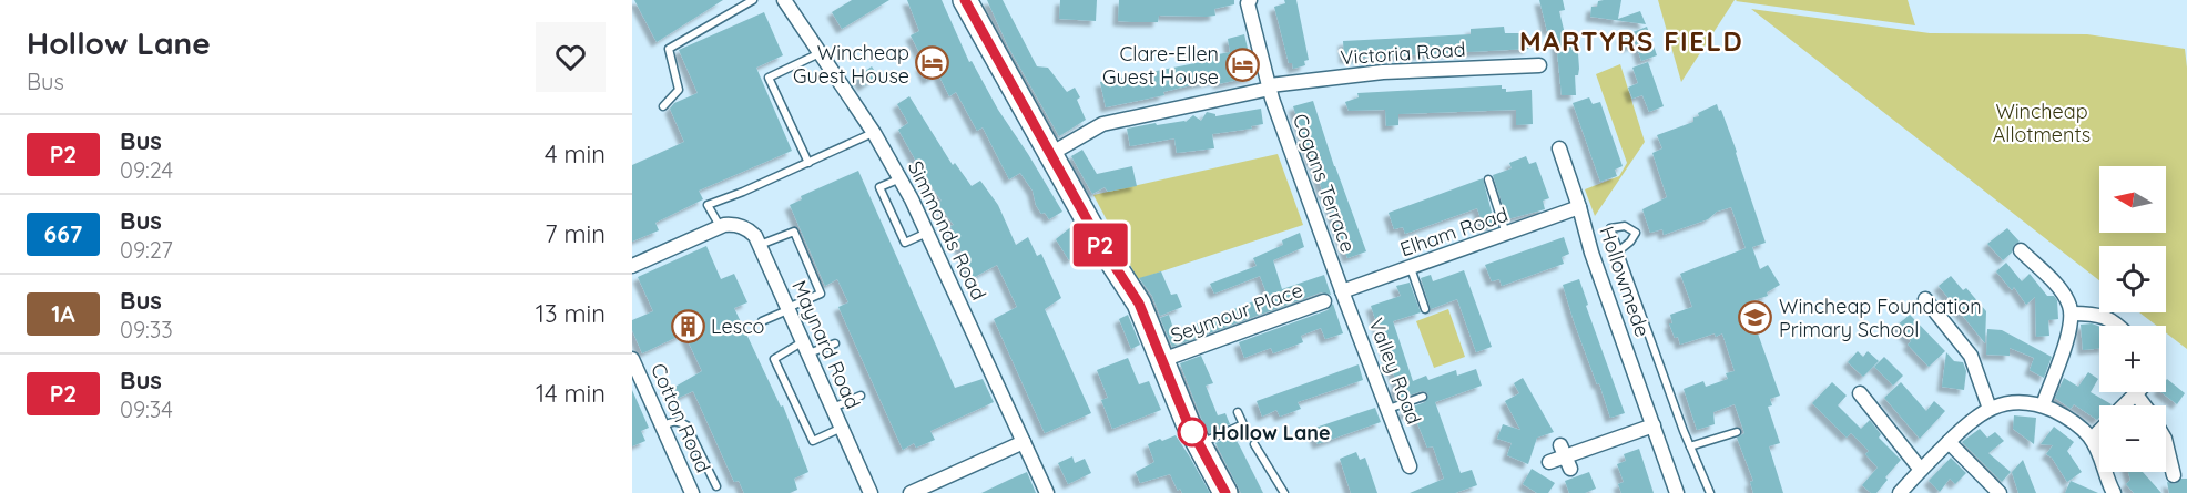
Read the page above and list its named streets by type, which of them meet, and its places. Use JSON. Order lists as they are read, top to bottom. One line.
{"streets":{"street":["Victoria Road","Cogans Terrace","Simmonds Road","Elham Road","Hollowmede","Seymour Place","Maynard Road","Valley Road","Cotton Road"]},"crossings":[["Victoria Road","Cogans Terrace"],["Cogans Terrace","Elham Road"],["Cogans Terrace","Valley Road"],["Elham Road","Hollowmede"],["Elham Road","Valley Road"]],"districts":["MARTYRS FIELD"],"parks":["Wincheap Allotments"],"places":{"hotel":["Wincheap Guest House","Clare-Ellen Guest House"],"school or university":["Wincheap Foundation Primary School"],"building":["Lesco"],"other":["Hollow Lane"]},"lines":["bus line P2"],"north":"left","page":{"heading":["Hollow Lane","Bus"],"on_map":"P2","list":[{"mark":"P2","name":"Bus","note":"09:24","value":"4 min"},{"mark":"667","name":"Bus","note":"09:27","value":"7 min"},{"mark":"1A","name":"Bus","note":"09:33","value":"13 min"},{"mark":"P2","name":"Bus","note":"09:34","value":"14 min"}],"map_buttons":["+","−"]}}
